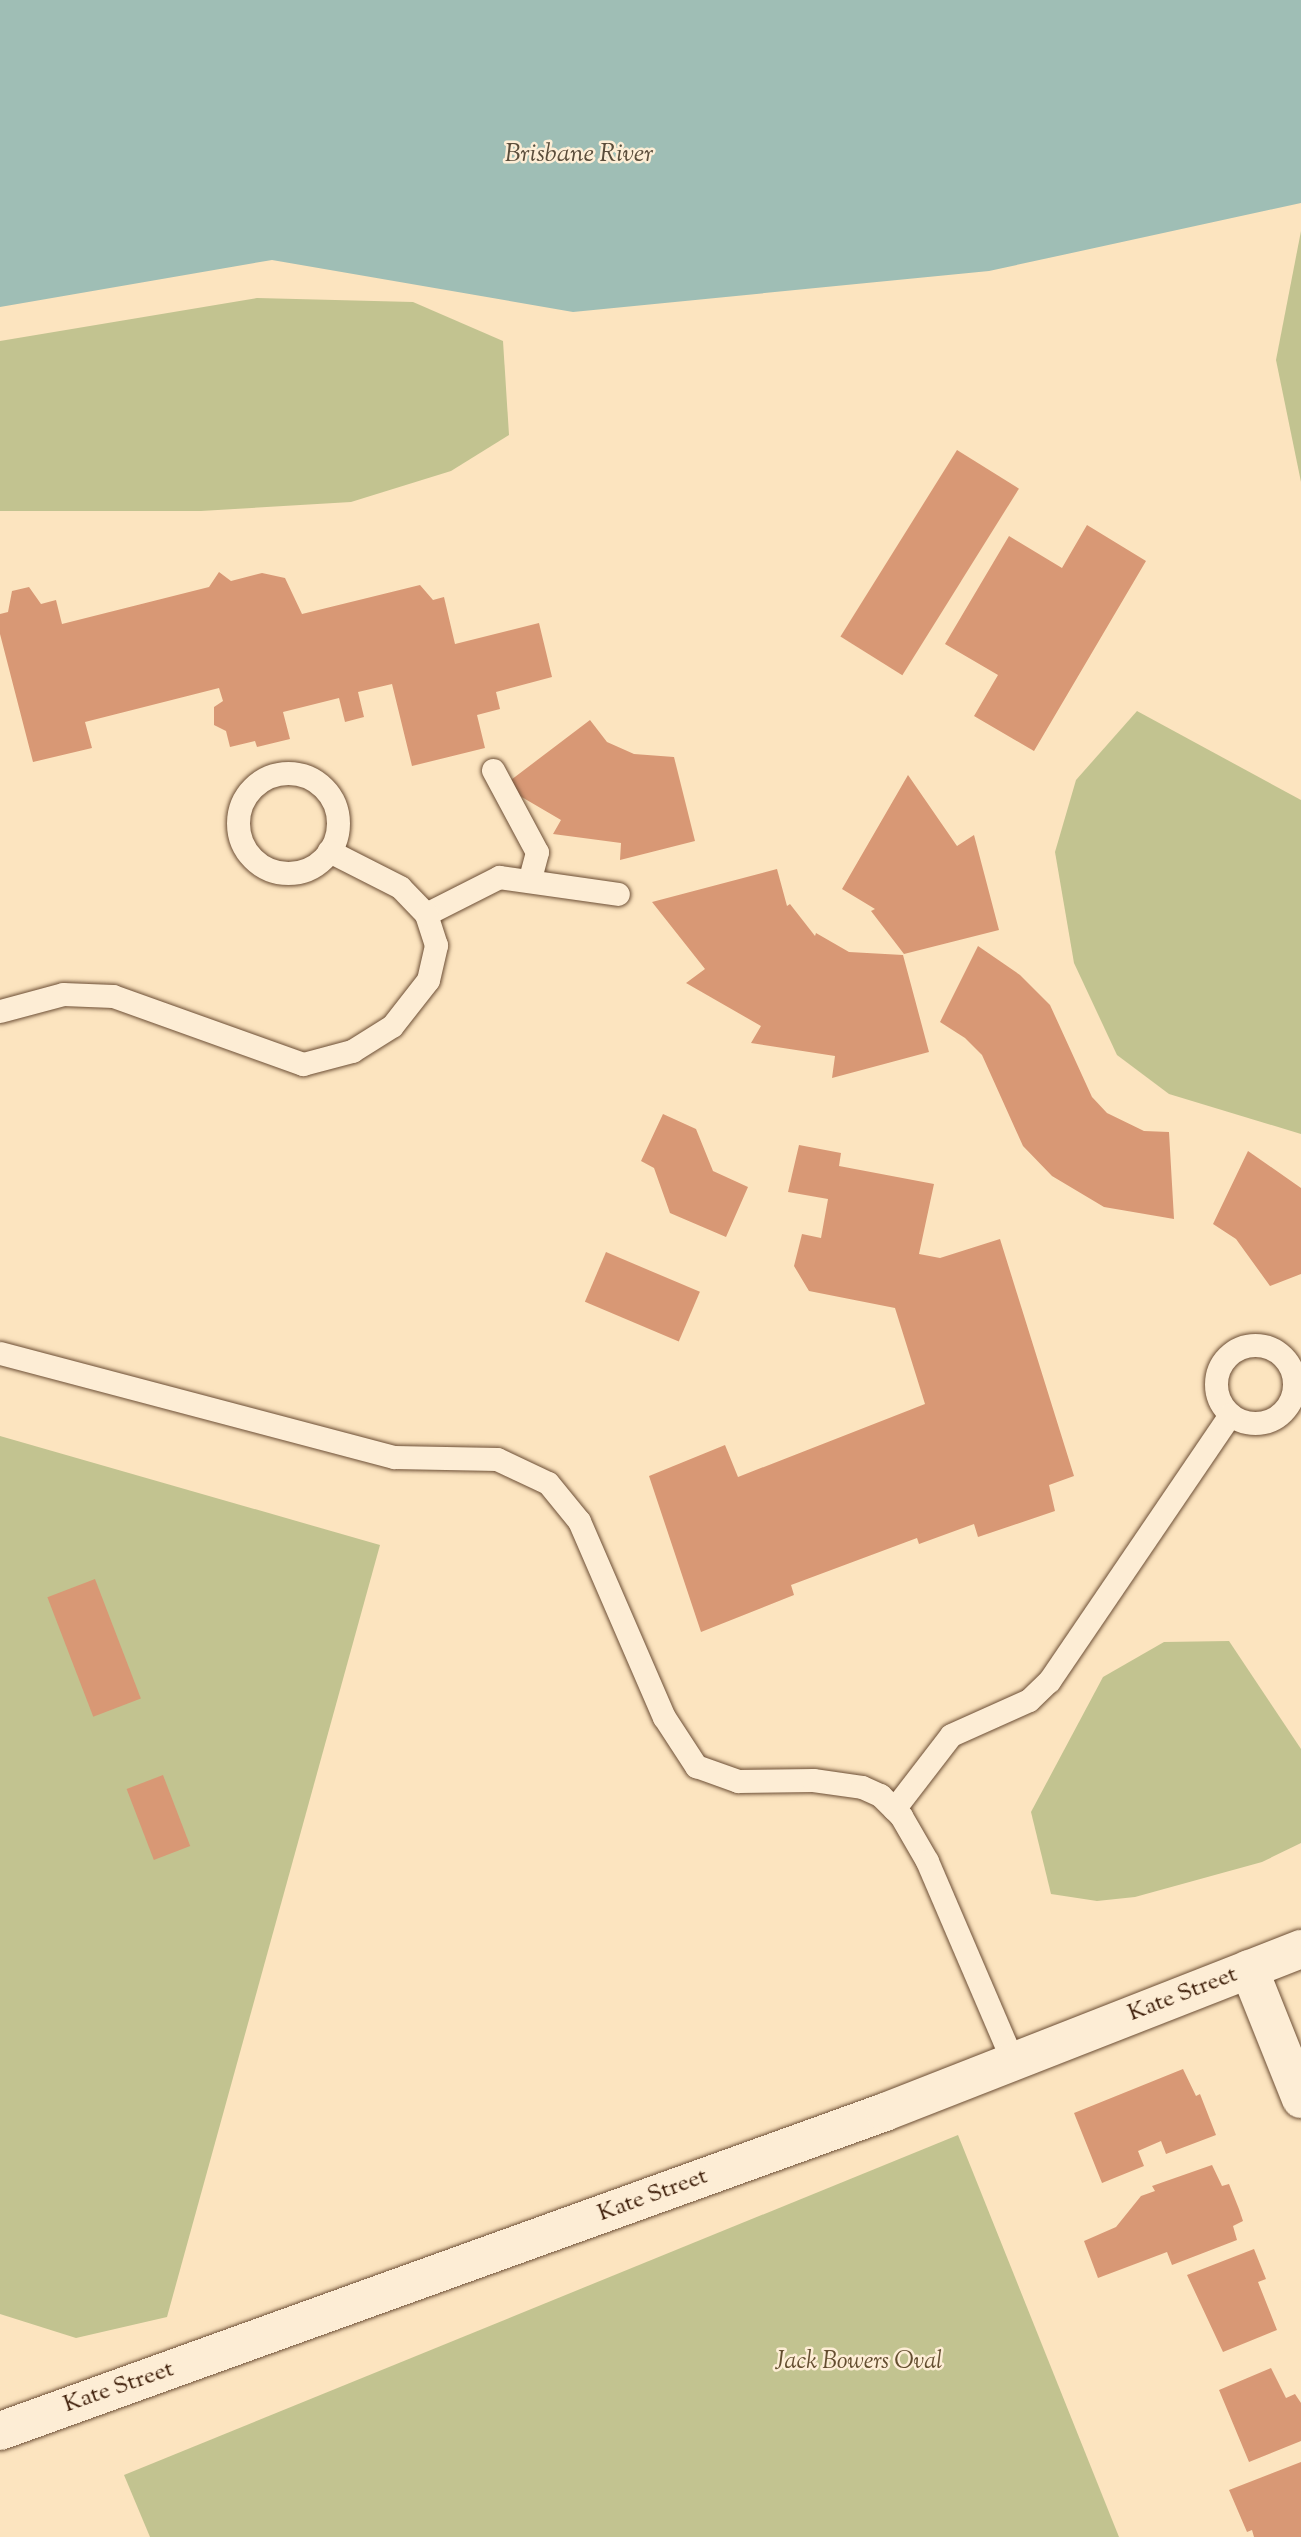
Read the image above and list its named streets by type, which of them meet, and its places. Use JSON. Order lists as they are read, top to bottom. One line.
{"streets":{"street":["Kate Street"]},"water":["Brisbane River"],"parks":["Jack Bowers Oval"]}
